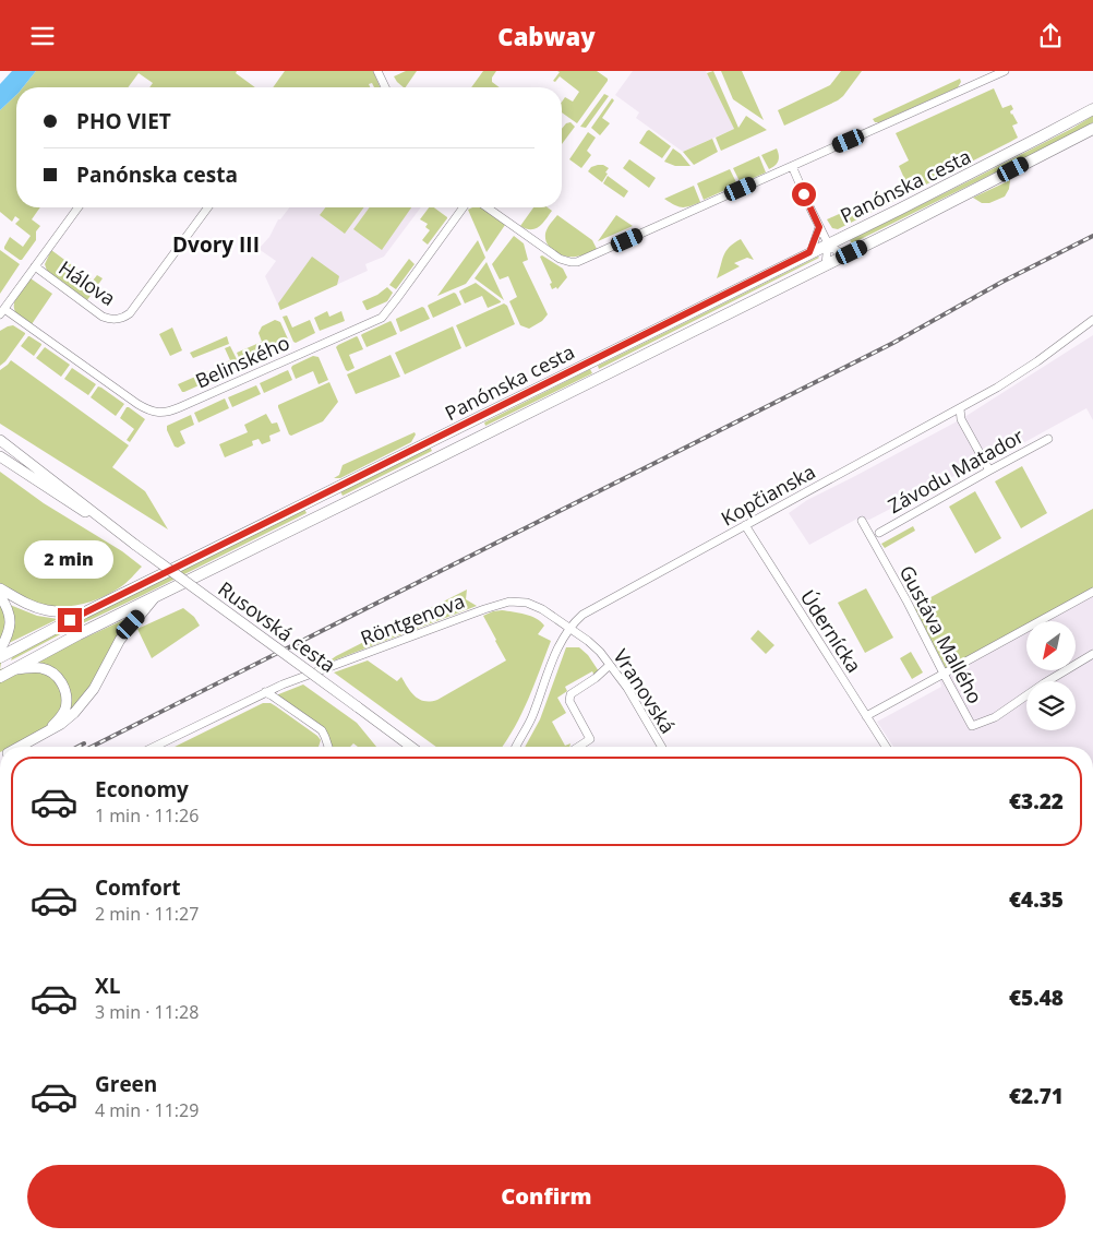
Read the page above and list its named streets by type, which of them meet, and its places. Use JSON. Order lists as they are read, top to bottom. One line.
{"streets":{"main road":["Panónska cesta"],"street":["Hálova","Belinského","Závodu Matador","Kopčianska","Röntgenova","Rusovská cesta","Údernícka","Gustáva Mallého","Vranovská"]},"crossings":[["Kopčianska","Röntgenova"],["Kopčianska","Údernícka"],["Kopčianska","Vranovská"],["Röntgenova","Vranovská"]],"districts":["Dvory III"],"north":"bottom left","page":{"header":"Cabway","banner":["PHO VIET","Panónska cesta"],"bubble":"2 min","list":[{"name":"Economy","note":"1 min · 11:26","value":"€3.22"},{"name":"Comfort","note":"2 min · 11:27","value":"€4.35"},{"name":"XL","note":"3 min · 11:28","value":"€5.48"},{"name":"Green","note":"4 min · 11:29","value":"€2.71"}],"buttons":"Confirm"}}
